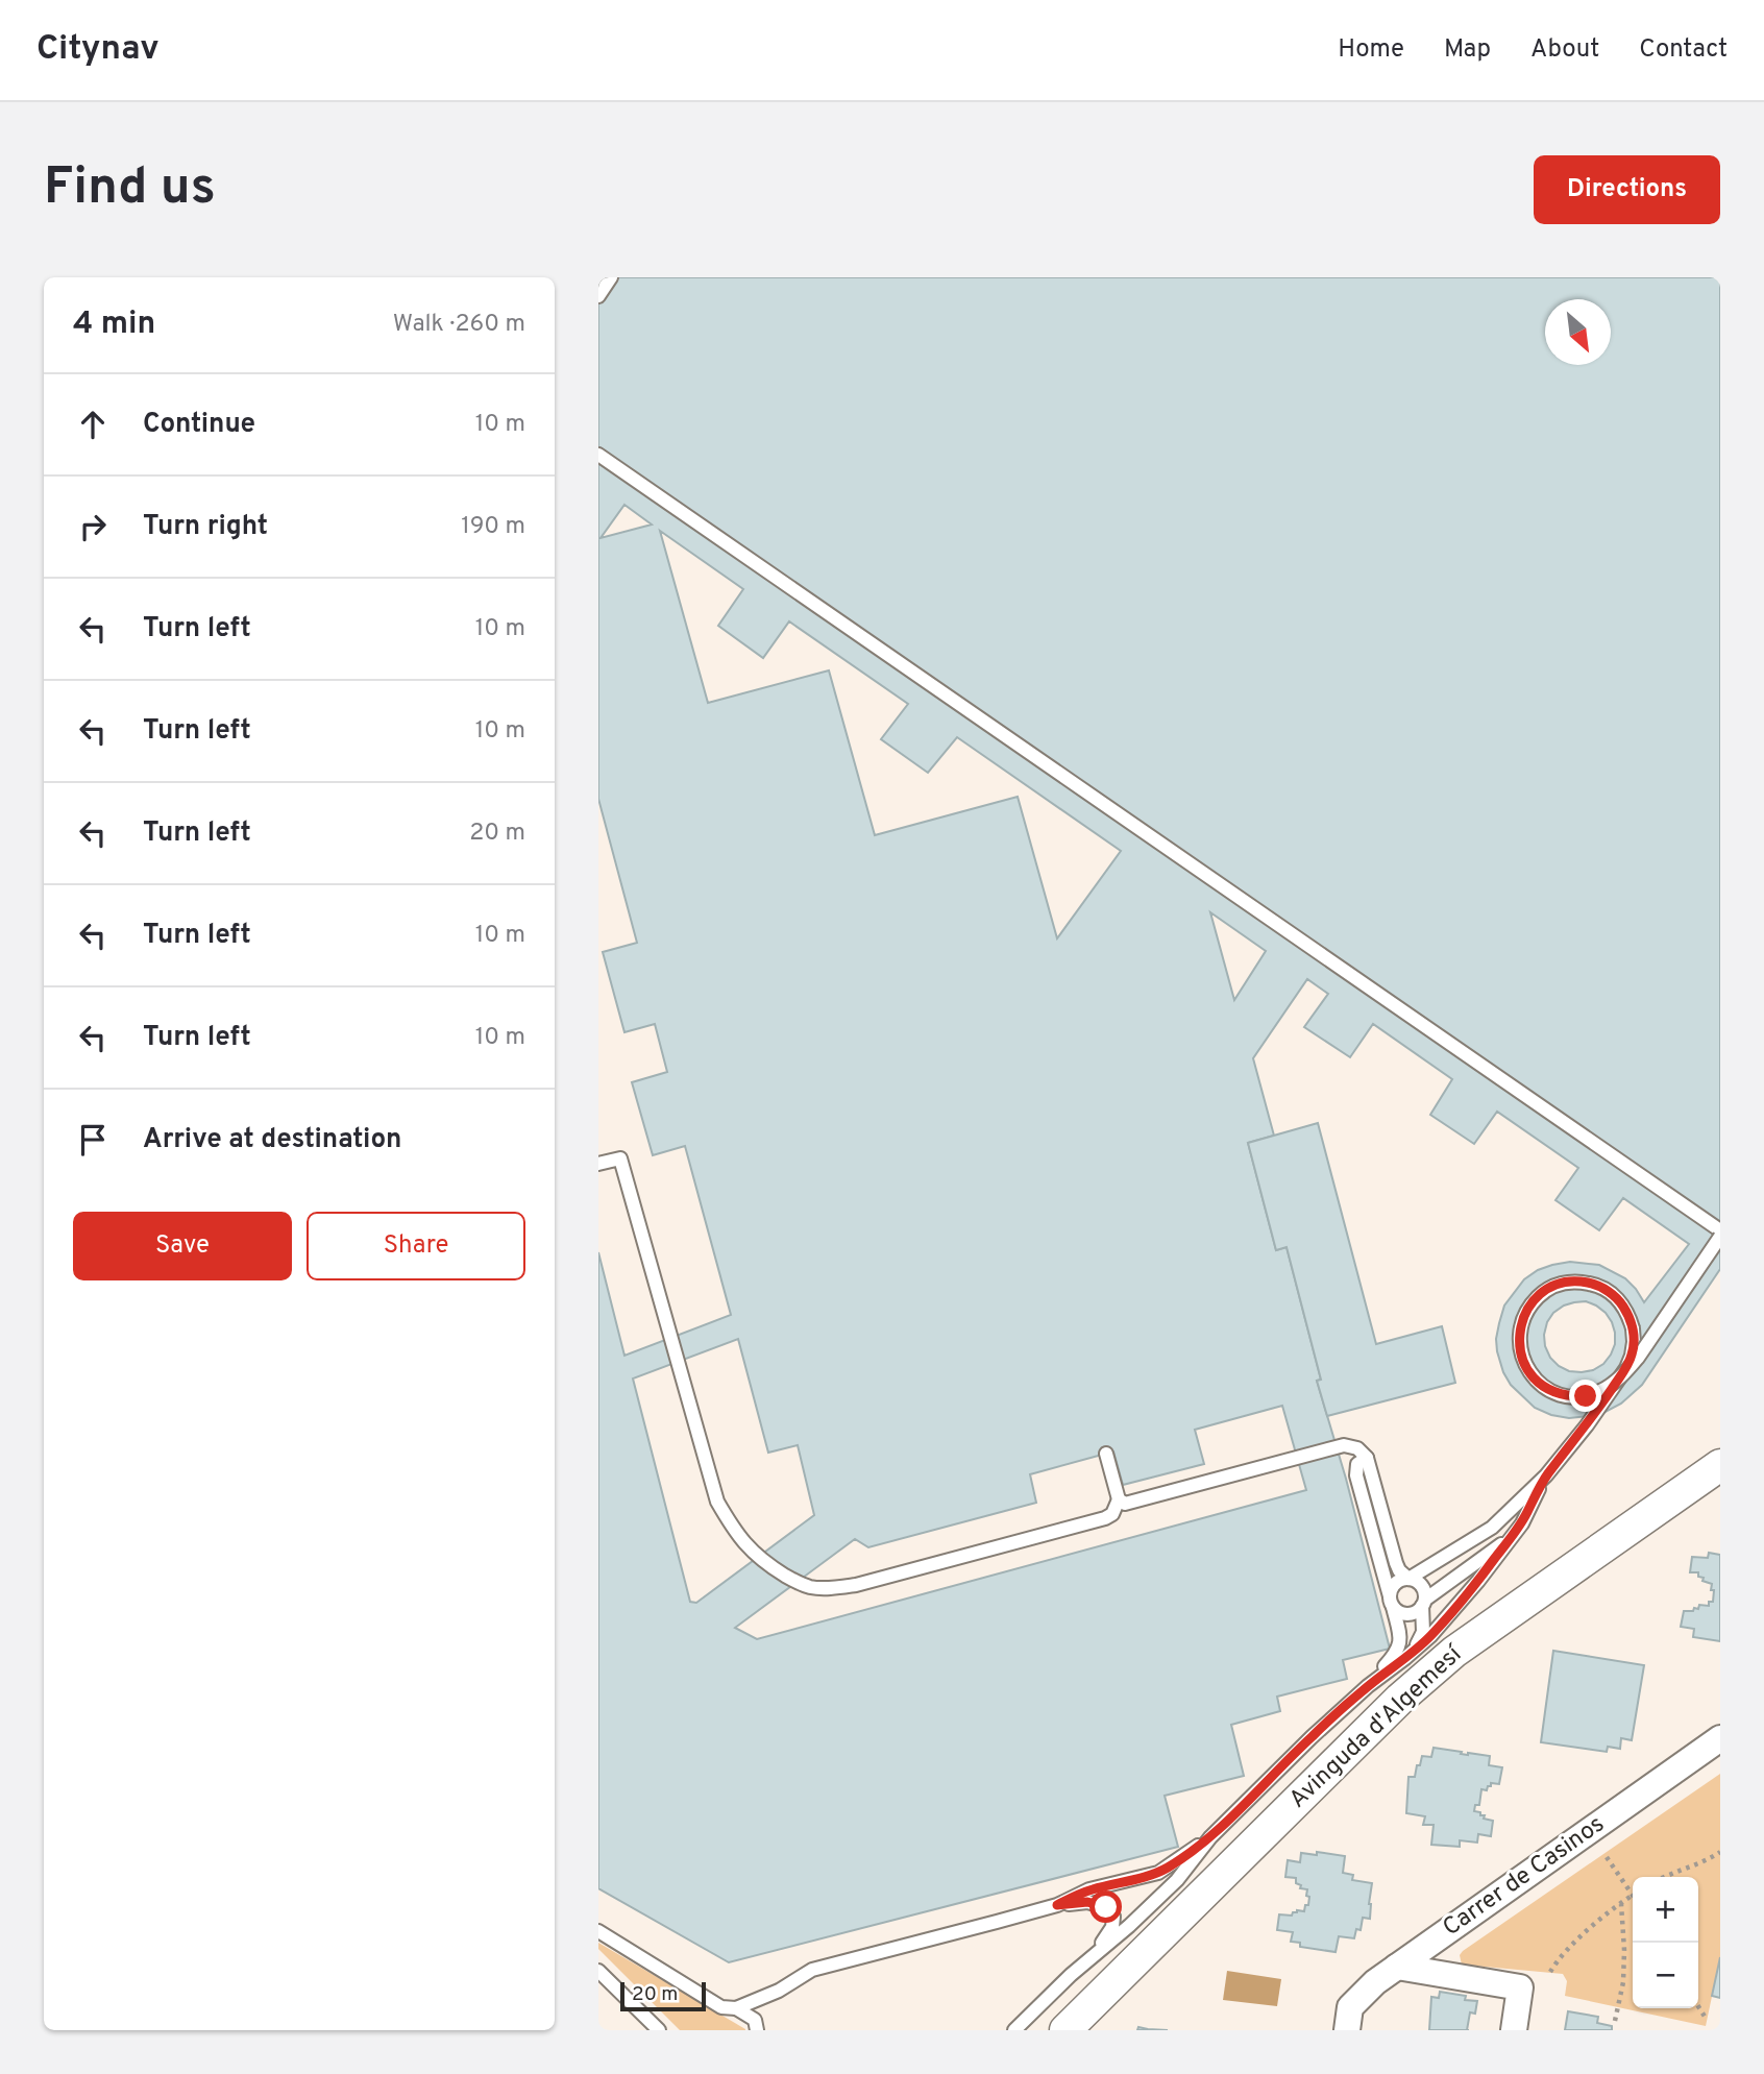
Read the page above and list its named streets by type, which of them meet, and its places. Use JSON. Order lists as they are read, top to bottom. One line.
{"streets":{"street":["Avinguda d'Algemesí","Carrer de Casinos"]},"scale_bar":"20 m","north":"bottom right","page":{"header":"Citynav","nav":["Home","Map","About","Contact"],"buttons":["Directions",["Save","Share"]],"title":"Find us","heading":["4 min","Walk · 260 m"],"list":[["Continue","10 m"],["Turn right","190 m"],["Turn left","10 m"],["Turn left","10 m"],["Turn left","20 m"],["Turn left","10 m"],["Turn left","10 m"],"Arrive at destination"],"map_buttons":["+","−"],"scale":"20 m"}}
